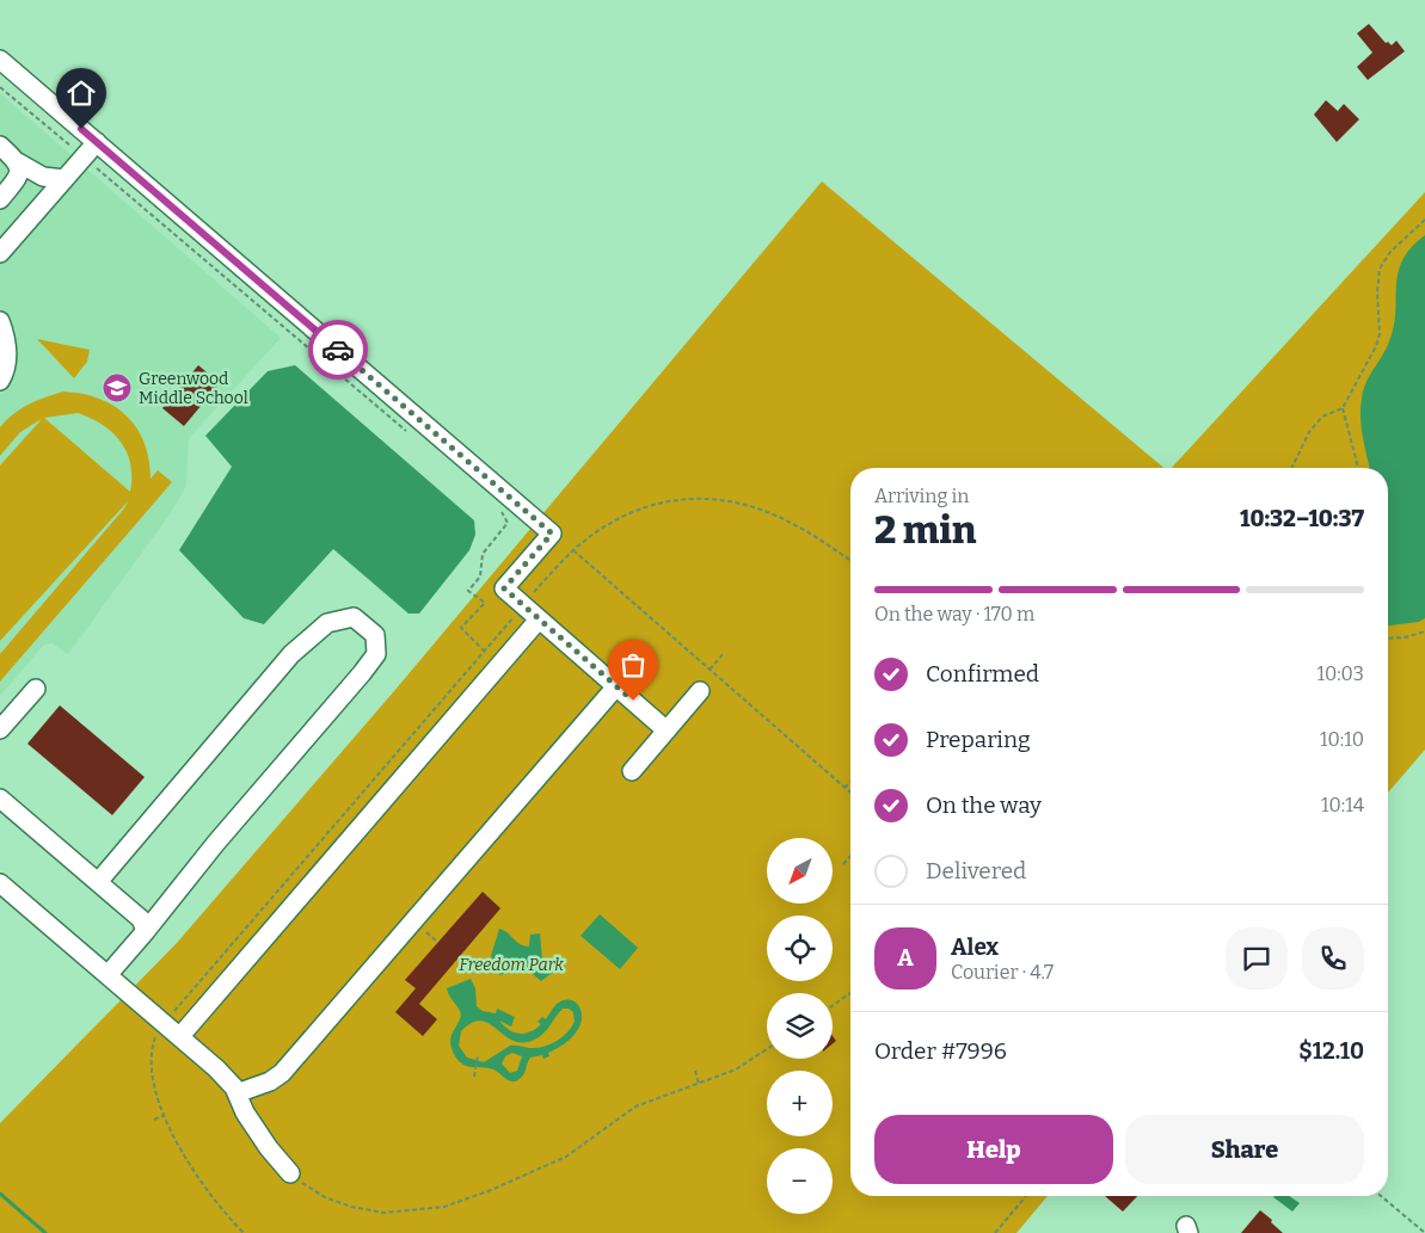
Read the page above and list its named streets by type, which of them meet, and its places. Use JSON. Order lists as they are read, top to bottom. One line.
{"parks":["Freedom Park"],"places":{"school or university":["Greenwood Middle School"]},"north":"bottom left","page":{"heading":["2 min","Arriving in","10:32–10:37"],"panel":["Alex","Courier · 4.7","Order #7996","$12.10"],"bar":"On the way · 170 m","list":[["Confirmed","10:03"],["Preparing","10:10"],["On the way","10:14"],"Delivered"],"map_buttons":["+","−"],"round":"A","buttons":["Help","Share"]}}
